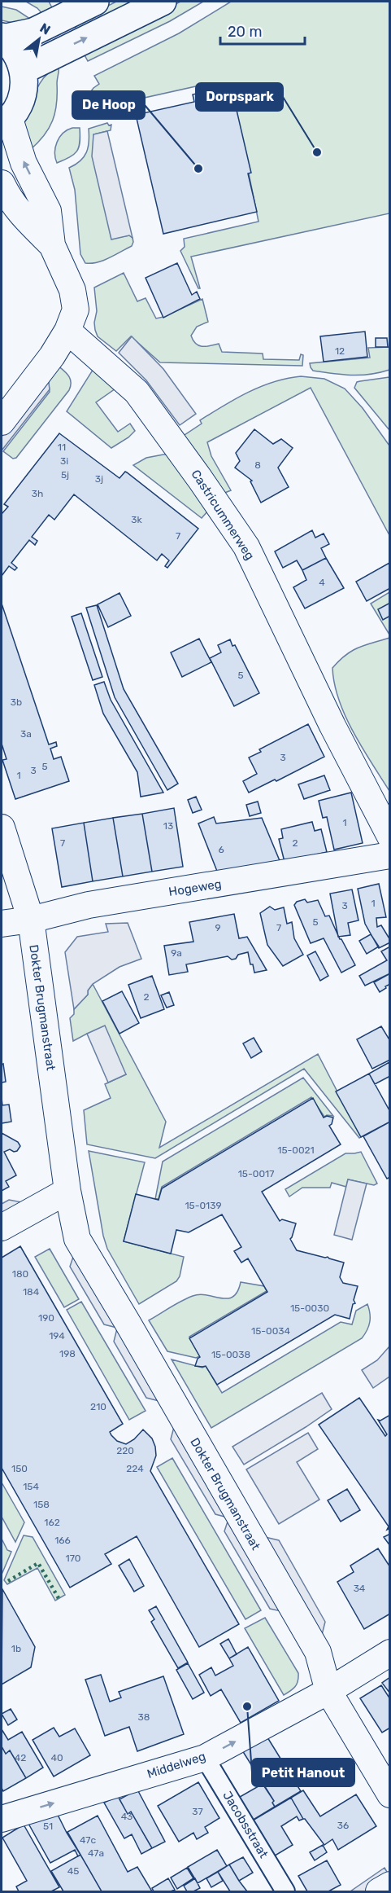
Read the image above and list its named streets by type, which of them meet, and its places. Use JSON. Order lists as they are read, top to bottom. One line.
{"streets":{"street":["Castricummerweg","Hogeweg","Dokter Brugmanstraat","Middelweg","Jacobsstraat"]},"crossings":[["Castricummerweg","Hogeweg"],["Hogeweg","Dokter Brugmanstraat"],["Dokter Brugmanstraat","Middelweg"],["Middelweg","Jacobsstraat"]],"one_way":["Middelweg"],"places":["Dorpspark","De Hoop","Petit Hanout"],"house_numbers":["12","11","3i","8","5j","3j","3h","3k","7","4","5","3b","3a","3","5","3","1","1","13","7","2","6","1","3","5","9","7","9a","2","15-0021","15-0017","15-0139","180","184","15-0030","190","15-0034","194","198","15-0038","210","220","150","224","154","158","162","166","170","34","1b","38","42","40","37","43","36","51","47c","47a","45"],"scale_bar":"20 m","north":"top right"}
